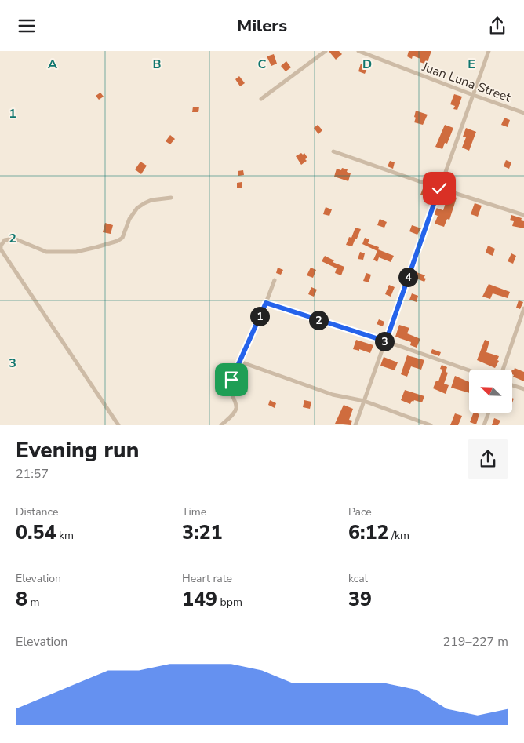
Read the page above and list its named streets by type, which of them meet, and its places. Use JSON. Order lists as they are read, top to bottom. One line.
{"streets":{"street":["Juan Luna Street"]},"north":"top left","page":{"header":"Milers","pins":["4","1","2","3"],"heading":["Evening run","21:57"],"stats":[["Distance","0.54 km"],["Time","3:21"],["Pace","6:12 /km"],["Elevation","8 m"],["Heart rate","149 bpm"],["kcal","39"]],"chart":["Elevation","219–227 m"]},"grid":{"columns":["A","B","C","D","E"],"rows":["1","2","3"]}}
